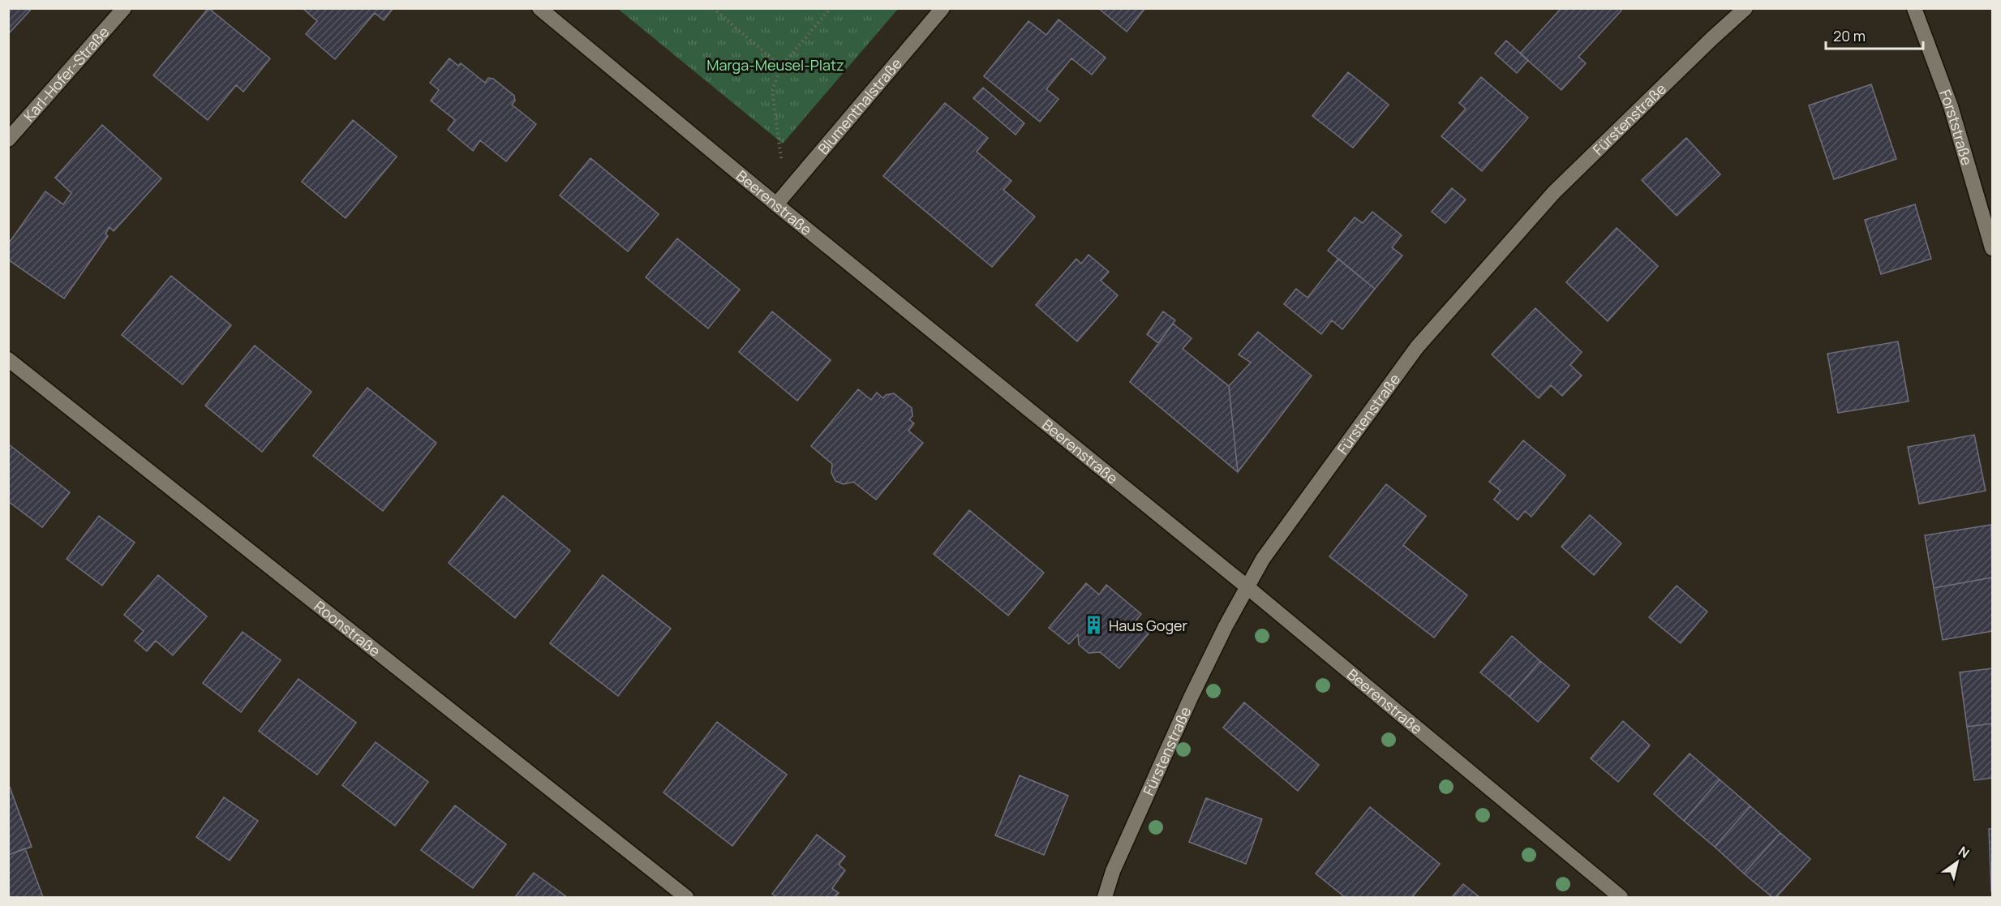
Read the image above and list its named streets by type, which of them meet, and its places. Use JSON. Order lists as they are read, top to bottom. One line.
{"streets":{"street":["Karl-Hofer-Straße","Blumenthalstraße","Fürstenstraße","Forststraße","Beerenstraße","Roonstraße"]},"crossings":[["Blumenthalstraße","Beerenstraße"],["Fürstenstraße","Beerenstraße"]],"parks":["Marga-Meusel-Platz"],"places":{"building":["Haus Goger"]},"scale_bar":"20 m","north":"top right"}
